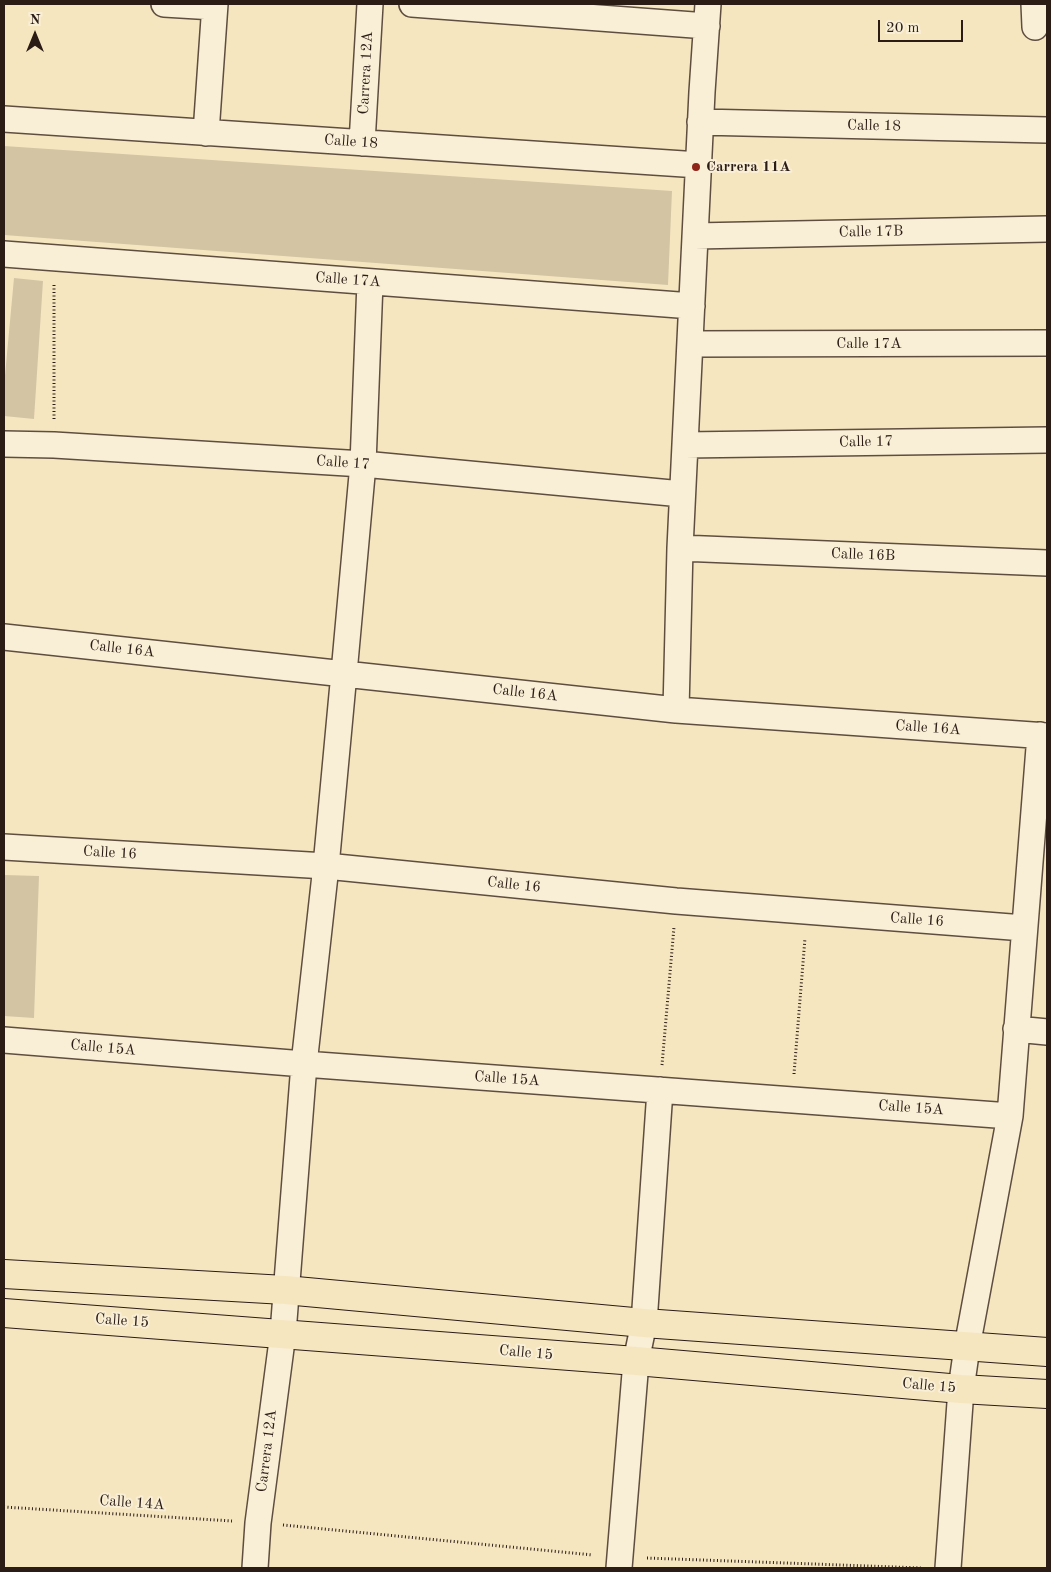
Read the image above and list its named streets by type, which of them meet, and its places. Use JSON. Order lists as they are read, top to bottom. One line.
{"streets":{"main road":["Calle 15"],"street":["Carrera 12A","Calle 18","Calle 17B","Calle 17A","Calle 17","Calle 16B","Calle 16A","Calle 16","Calle 15A"],"path":["Calle 14A"]},"crossings":[["Carrera 12A","Calle 18"],["Carrera 12A","Calle 17A"],["Carrera 12A","Calle 17"],["Carrera 12A","Calle 16A"],["Carrera 12A","Calle 16"],["Carrera 12A","Calle 15A"],["Carrera 12A","Calle 15"],["Carrera 12A","Calle 14A"]],"places":["Carrera 11A"],"scale_bar":"20 m","north":"top"}
